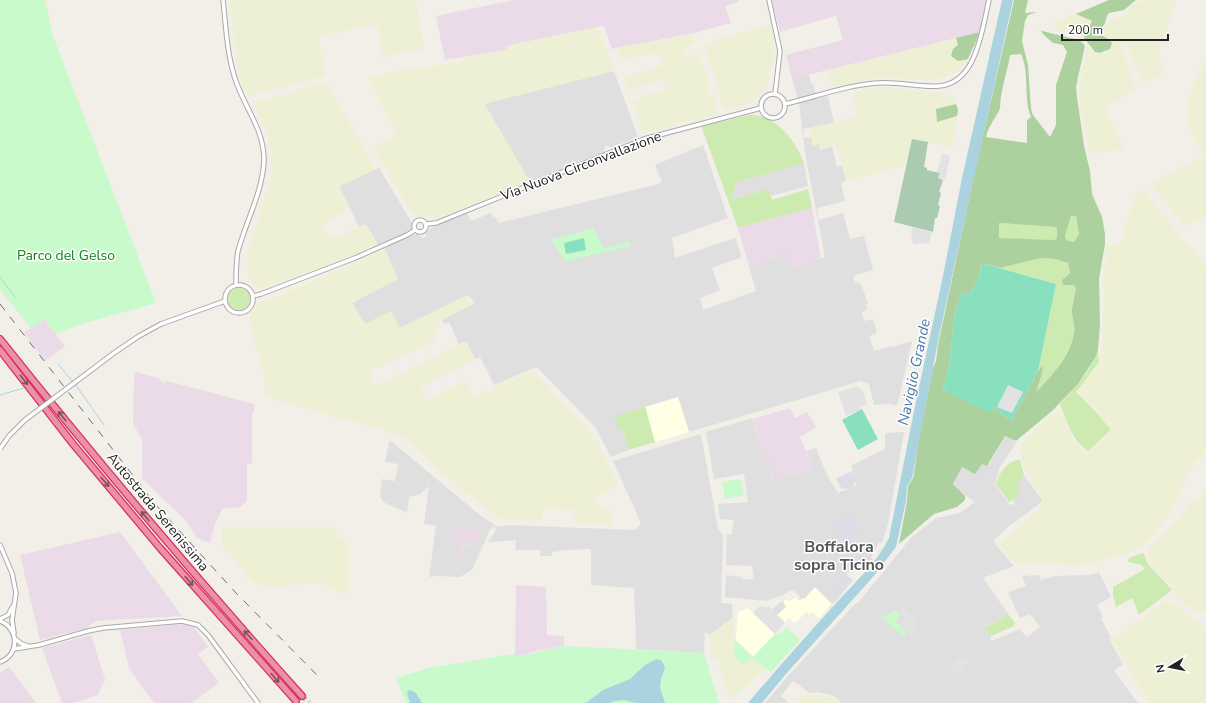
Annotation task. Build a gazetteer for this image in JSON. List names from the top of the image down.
{
  "streets": {
    "highway": ["Autostrada Serenissima"],
    "street": ["Via Nuova Circonvallazione"]
  },
  "districts": ["Boffalora sopra Ticino"],
  "water": ["Naviglio Grande"],
  "parks": ["Parco del Gelso"],
  "scale_bar": "200 m",
  "north": "left"
}
